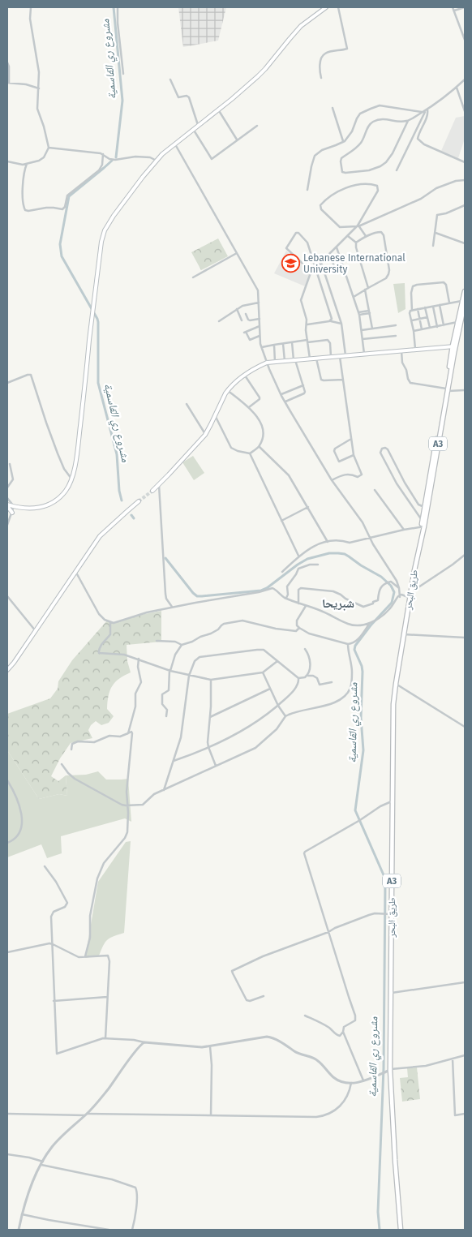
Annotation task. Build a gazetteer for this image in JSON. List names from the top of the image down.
{
  "streets": {
    "highway": ["A3", "طريق البحر"]
  },
  "districts": ["شبريحا"],
  "water": ["مشروع ري القاسمية"],
  "places": {
    "school or university": ["Lebanese International University"]
  }
}
